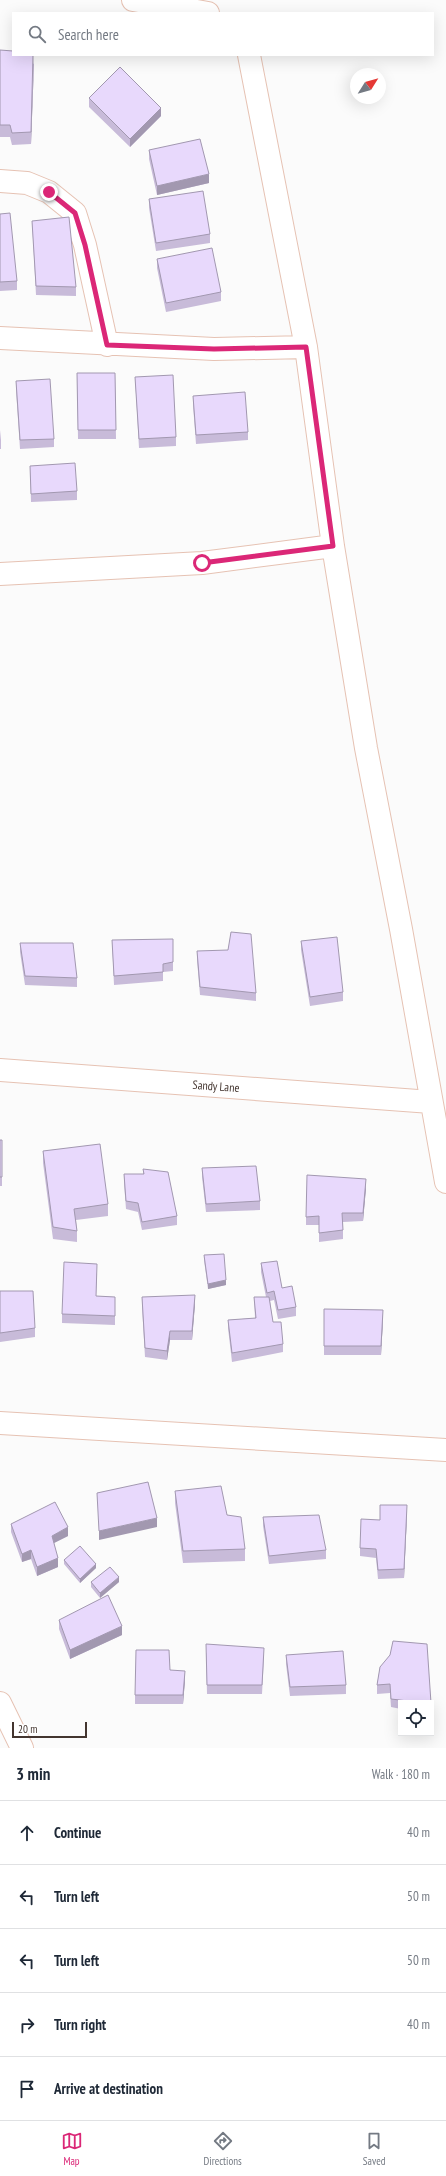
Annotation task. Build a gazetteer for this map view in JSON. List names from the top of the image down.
{
  "streets": {
    "street": ["Sandy Lane"]
  },
  "scale_bar": "20 m",
  "north": "top right",
  "page": {
    "search": "Search here",
    "scale": "20 m",
    "heading": ["3 min", "Walk · 180 m"],
    "list": [
      ["Continue", "40 m"],
      ["Turn left", "50 m"],
      ["Turn left", "50 m"],
      ["Turn right", "40 m"],
      "Arrive at destination"
    ],
    "nav": ["Map", "Directions", "Saved"]
  }
}
